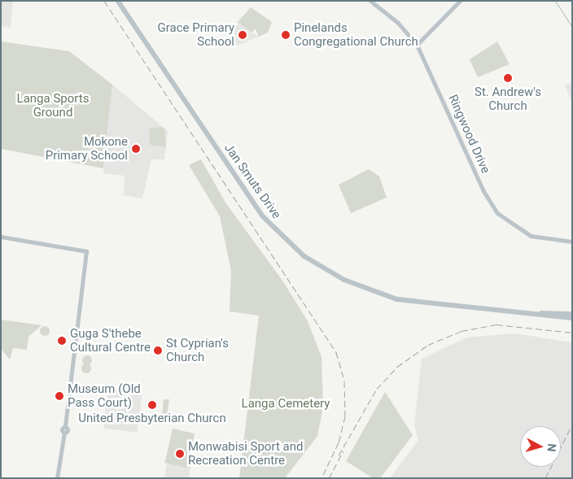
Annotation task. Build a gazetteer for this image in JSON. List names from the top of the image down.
{
  "streets": {
    "main road": ["Jan Smuts Drive"],
    "street": ["Ringwood Drive"]
  },
  "parks": ["Langa Sports Ground", "Langa Cemetery"],
  "places": [
    "Grace Primary School",
    "Pinelands Congregational Church",
    "St. Andrew's Church",
    "Mokone Primary School",
    "Guga S'thebe Cultural Centre",
    "St Cyprian's Church",
    "Museum (Old Pass Court)",
    "United Presbyterian Churcn",
    "Monwabisi Sport and Recreation Centre"
  ],
  "north": "right"
}
